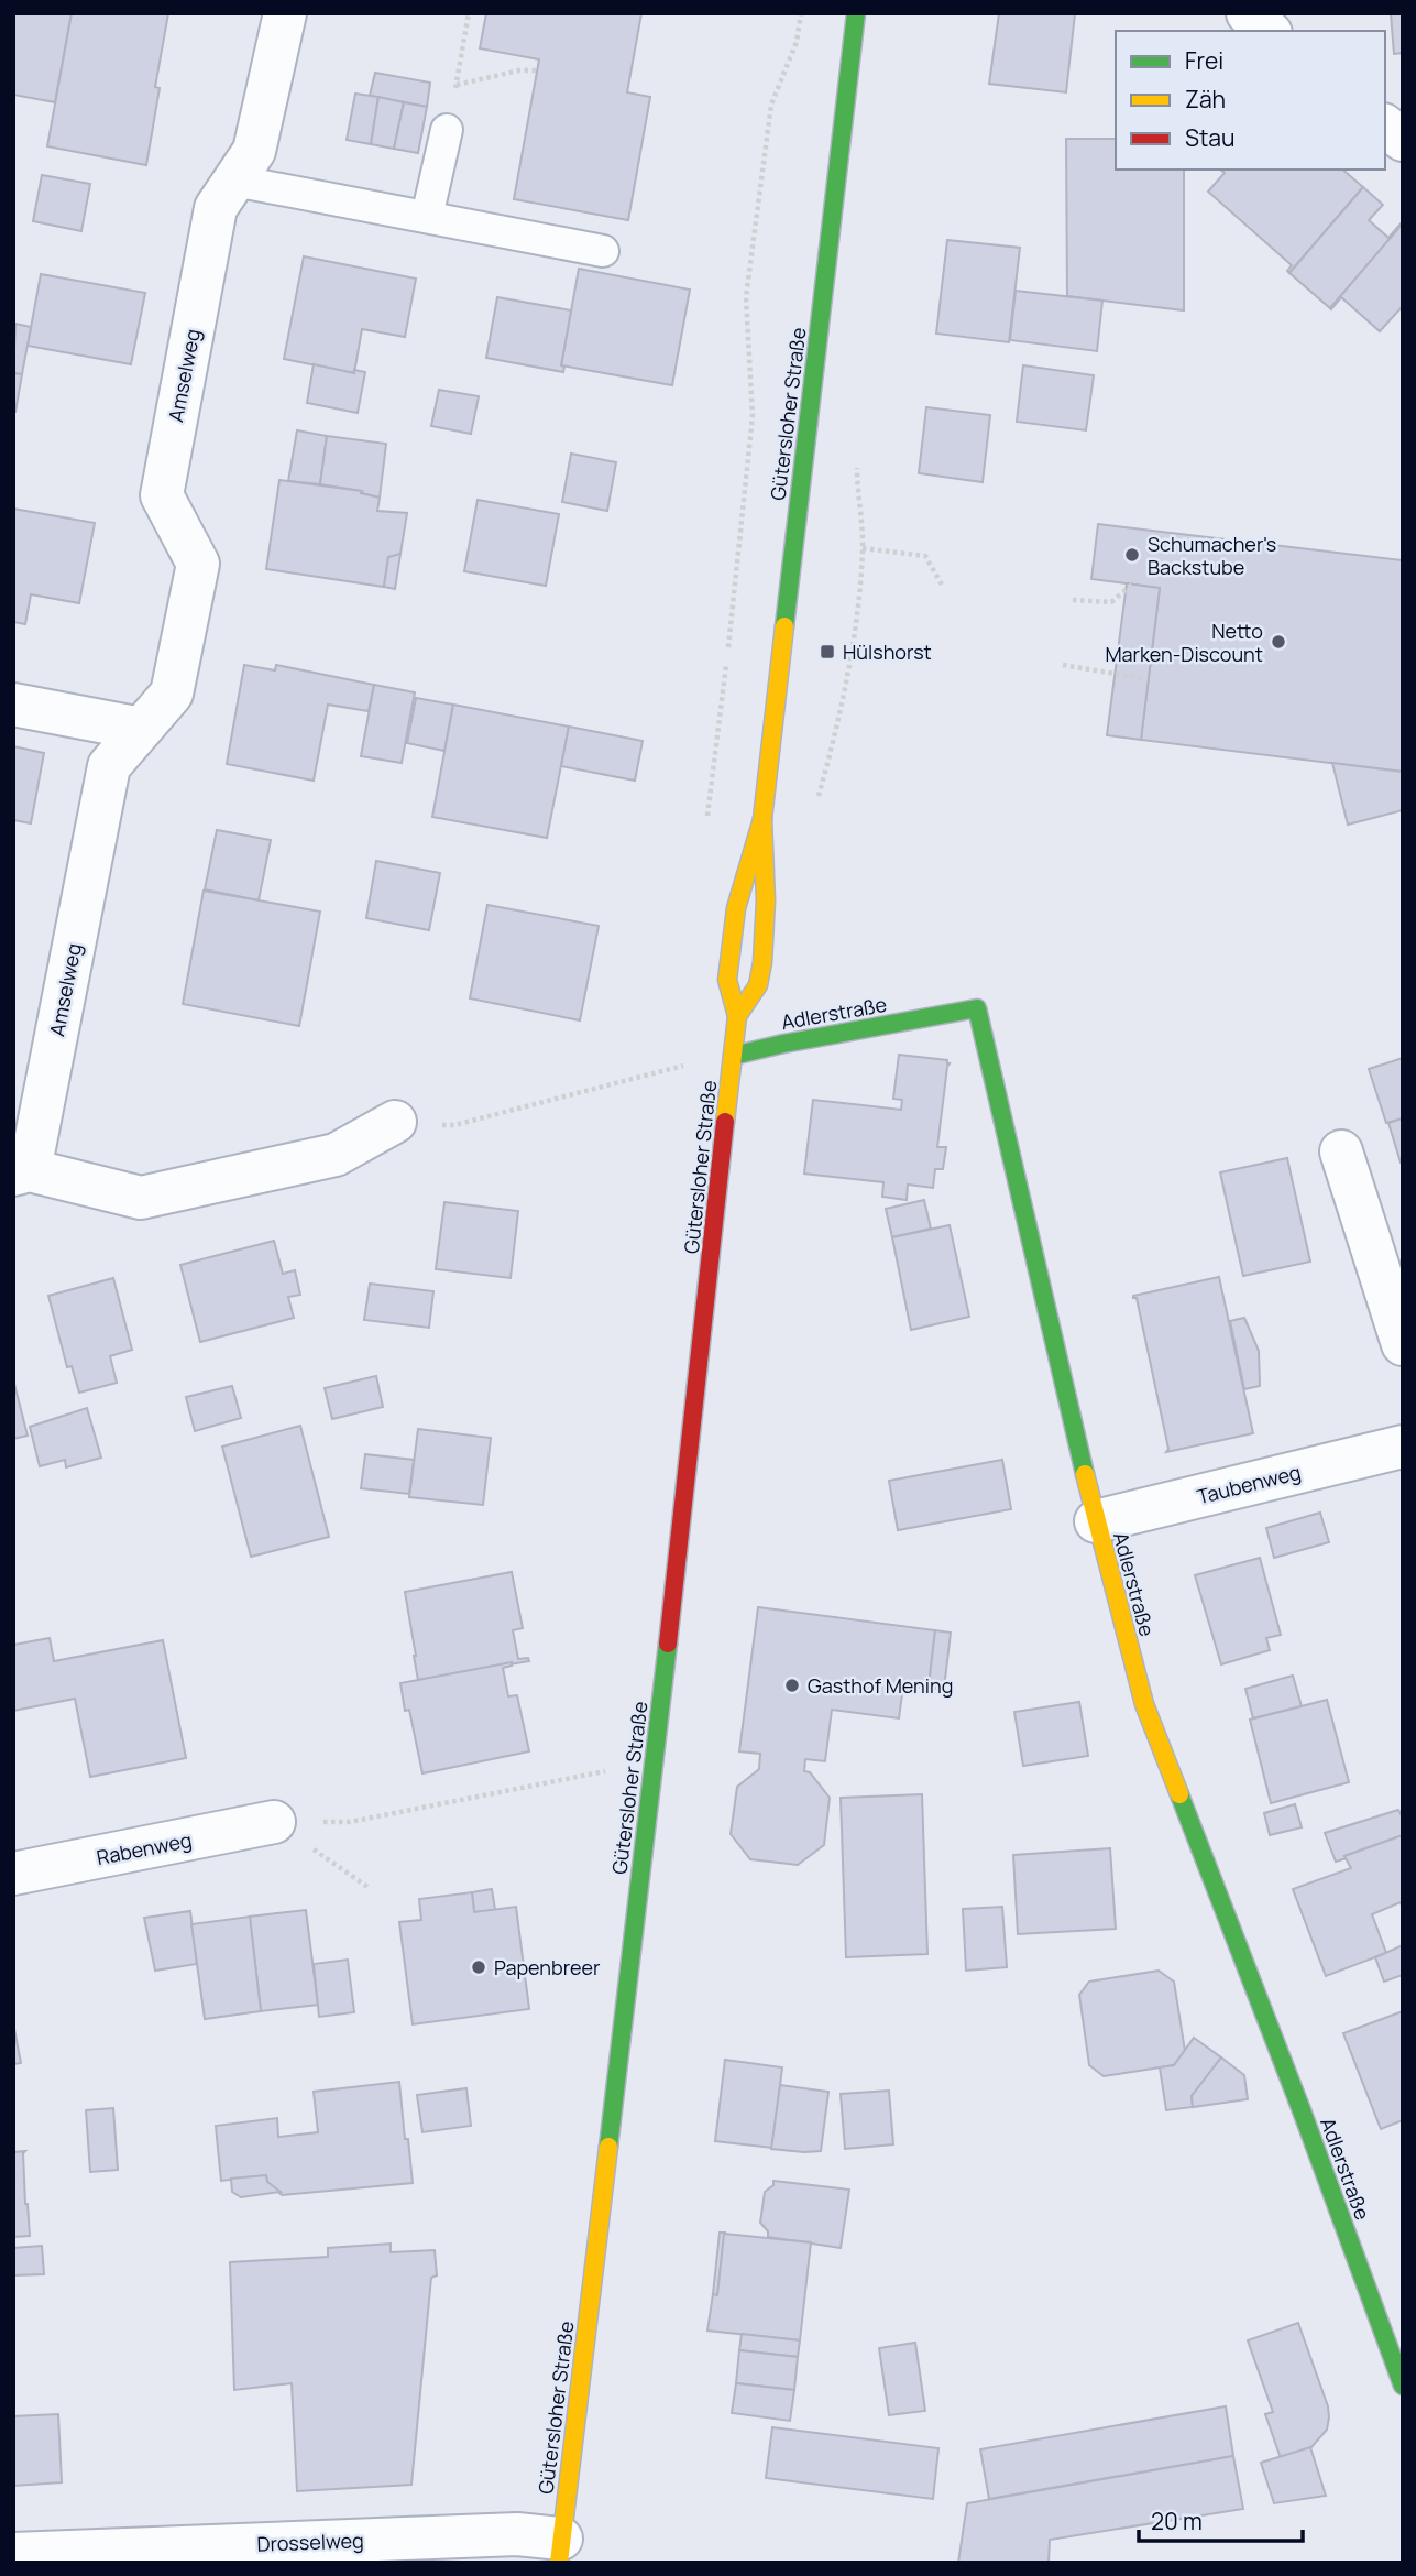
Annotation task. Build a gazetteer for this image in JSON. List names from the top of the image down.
{
  "streets": {
    "main road": ["Gütersloher Straße", "Adlerstraße"],
    "street": [
      "Amselweg",
      "Taubenweg",
      "Rabenweg",
      "Drosselweg"
    ]
  },
  "crossings": [
    ["Gütersloher Straße", "Adlerstraße"],
    ["Gütersloher Straße", "Drosselweg"],
    ["Adlerstraße", "Taubenweg"]
  ],
  "places": {
    "other": [
      "Schumacher's Backstube",
      "Netto Marken-Discount",
      "Gasthof Mening",
      "Papenbreer"
    ],
    "transit": ["Hülshorst"]
  },
  "legend": ["Frei", "Zäh", "Stau"],
  "scale_bar": "20 m"
}
